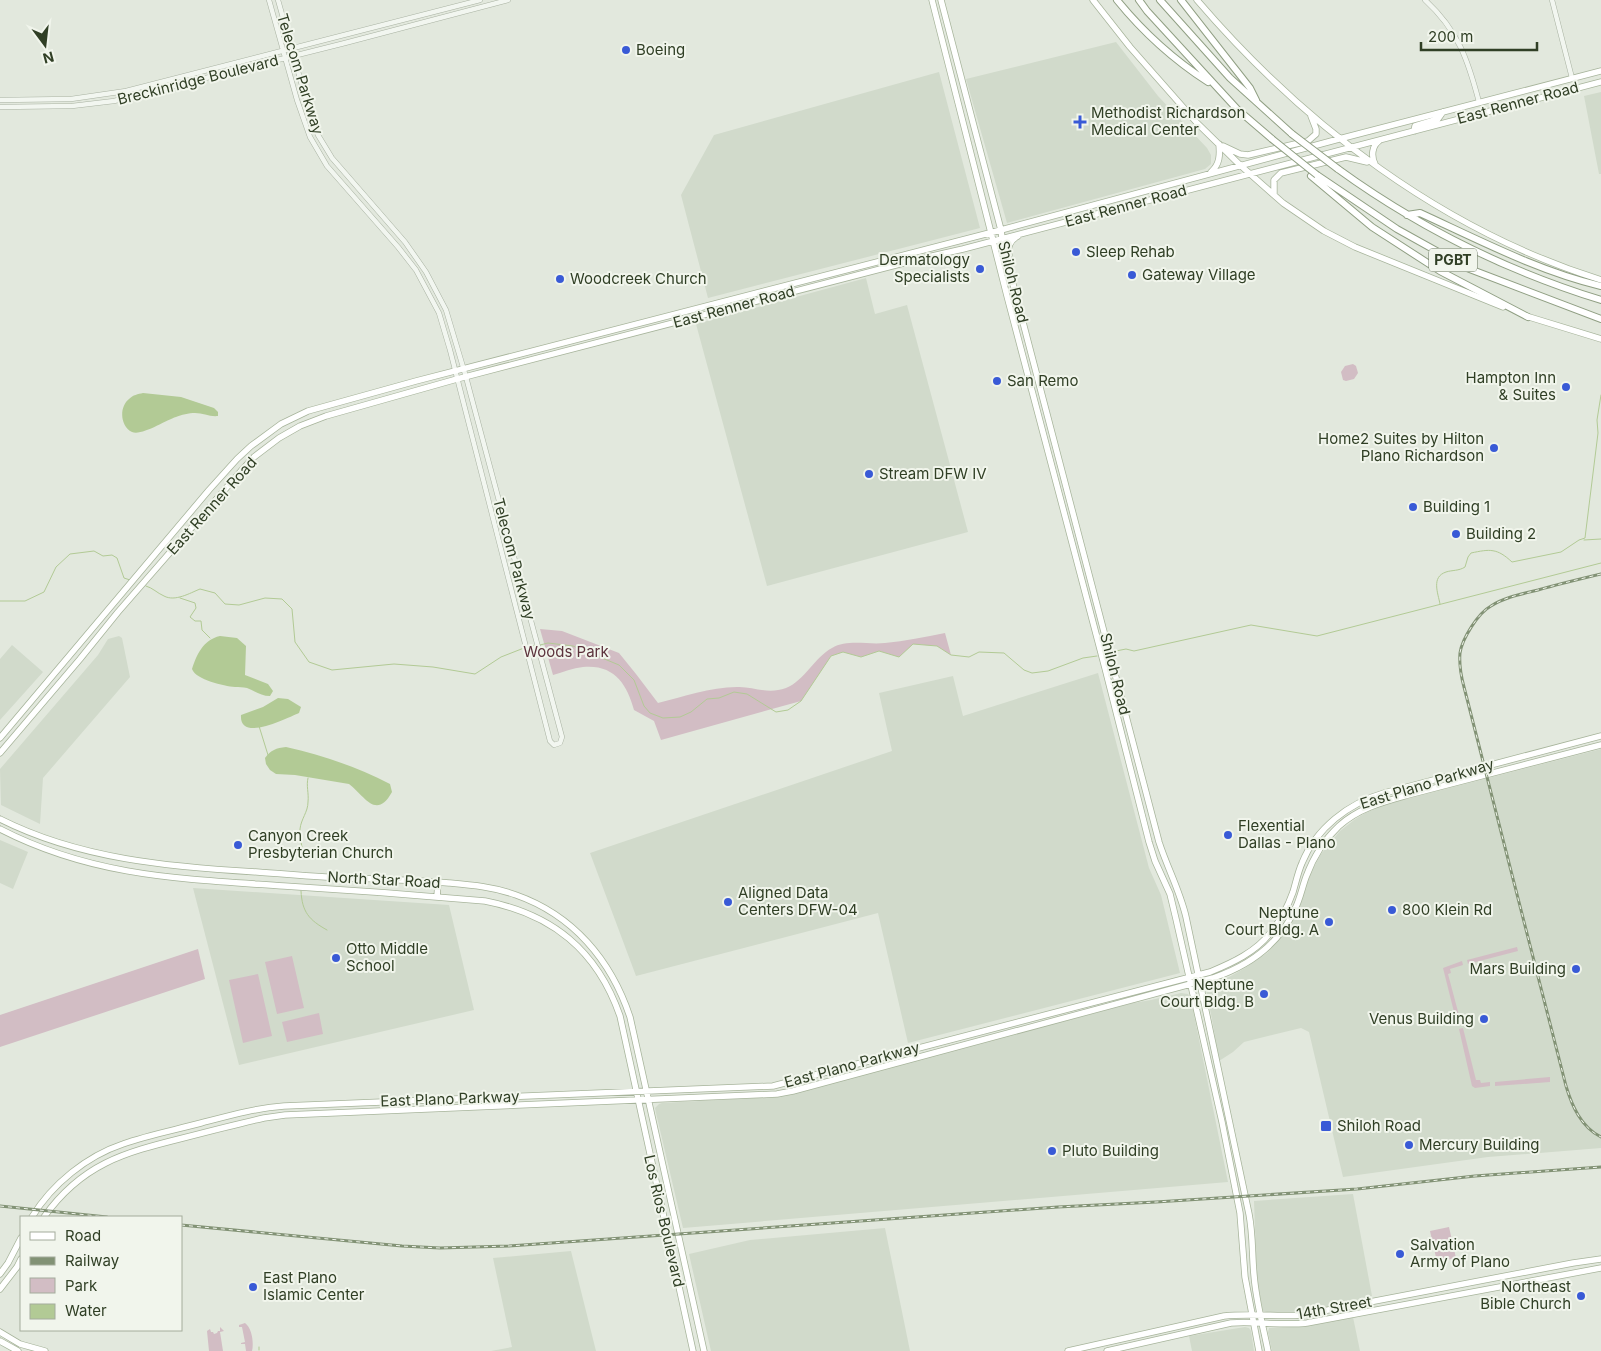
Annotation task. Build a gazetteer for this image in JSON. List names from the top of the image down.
{
  "streets": {
    "highway": ["PGBT"],
    "main road": [
      "East Renner Road",
      "Shiloh Road",
      "East Plano Parkway",
      "North Star Road",
      "Los Rios Boulevard",
      "14th Street"
    ],
    "street": ["Telecom Parkway", "Breckinridge Boulevard"]
  },
  "crossings": [
    ["Telecom Parkway", "Breckinridge Boulevard"],
    ["Telecom Parkway", "East Renner Road"],
    ["East Renner Road", "Shiloh Road"],
    ["Shiloh Road", "East Plano Parkway"],
    ["Shiloh Road", "14th Street"],
    ["East Plano Parkway", "North Star Road"],
    ["East Plano Parkway", "Los Rios Boulevard"],
    ["North Star Road", "Los Rios Boulevard"]
  ],
  "parks": ["Woods Park"],
  "places": {
    "other": [
      "Boeing",
      "Sleep Rehab",
      "Dermatology Specialists",
      "Gateway Village",
      "Woodcreek Church",
      "San Remo",
      "Hampton Inn & Suites",
      "Home2 Suites by Hilton Plano Richardson",
      "Stream DFW IV",
      "Building 1",
      "Building 2",
      "Flexential Dallas - Plano",
      "Canyon Creek Presbyterian Church",
      "Aligned Data Centers DFW-04",
      "800 Klein Rd",
      "Neptune Court Bldg. A",
      "Otto Middle School",
      "Mars Building",
      "Neptune Court Bldg. B",
      "Venus Building",
      "Mercury Building",
      "Pluto Building",
      "Salvation Army of Plano",
      "East Plano Islamic Center",
      "Northeast Bible Church"
    ],
    "health": ["Methodist Richardson Medical Center"],
    "transit": ["Shiloh Road"]
  },
  "legend": [
    "Road",
    "Railway",
    "Park",
    "Water"
  ],
  "scale_bar": "200 m",
  "north": "bottom"
}
